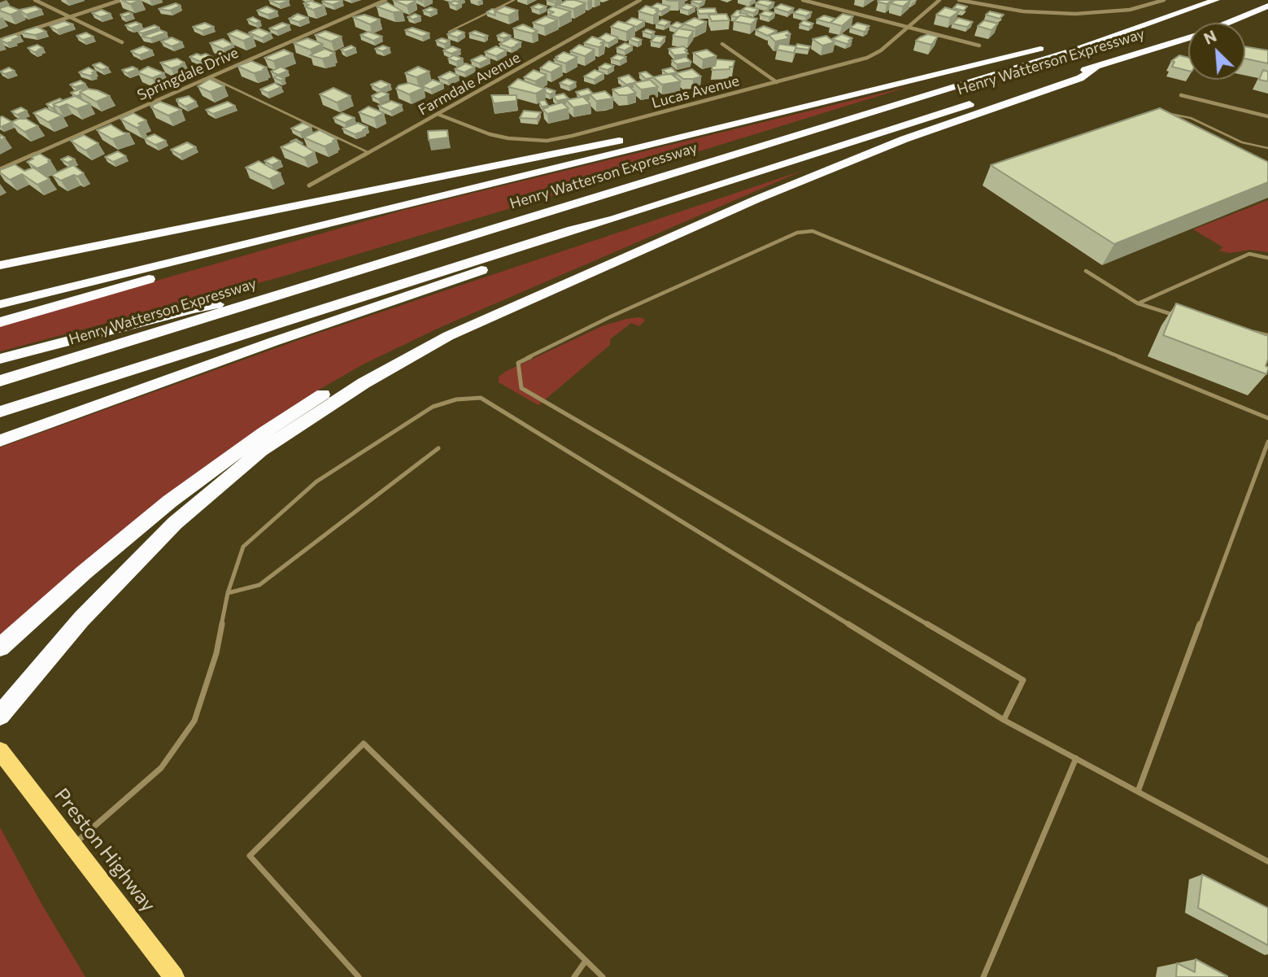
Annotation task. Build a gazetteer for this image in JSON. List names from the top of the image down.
{
  "streets": {
    "highway": ["Henry Watterson Expressway"],
    "main road": ["Preston Highway"],
    "street": ["Springdale Drive", "Farmdale Avenue", "Lucas Avenue"]
  },
  "crossings": [
    ["Farmdale Avenue", "Lucas Avenue"]
  ],
  "north": "top left"
}
